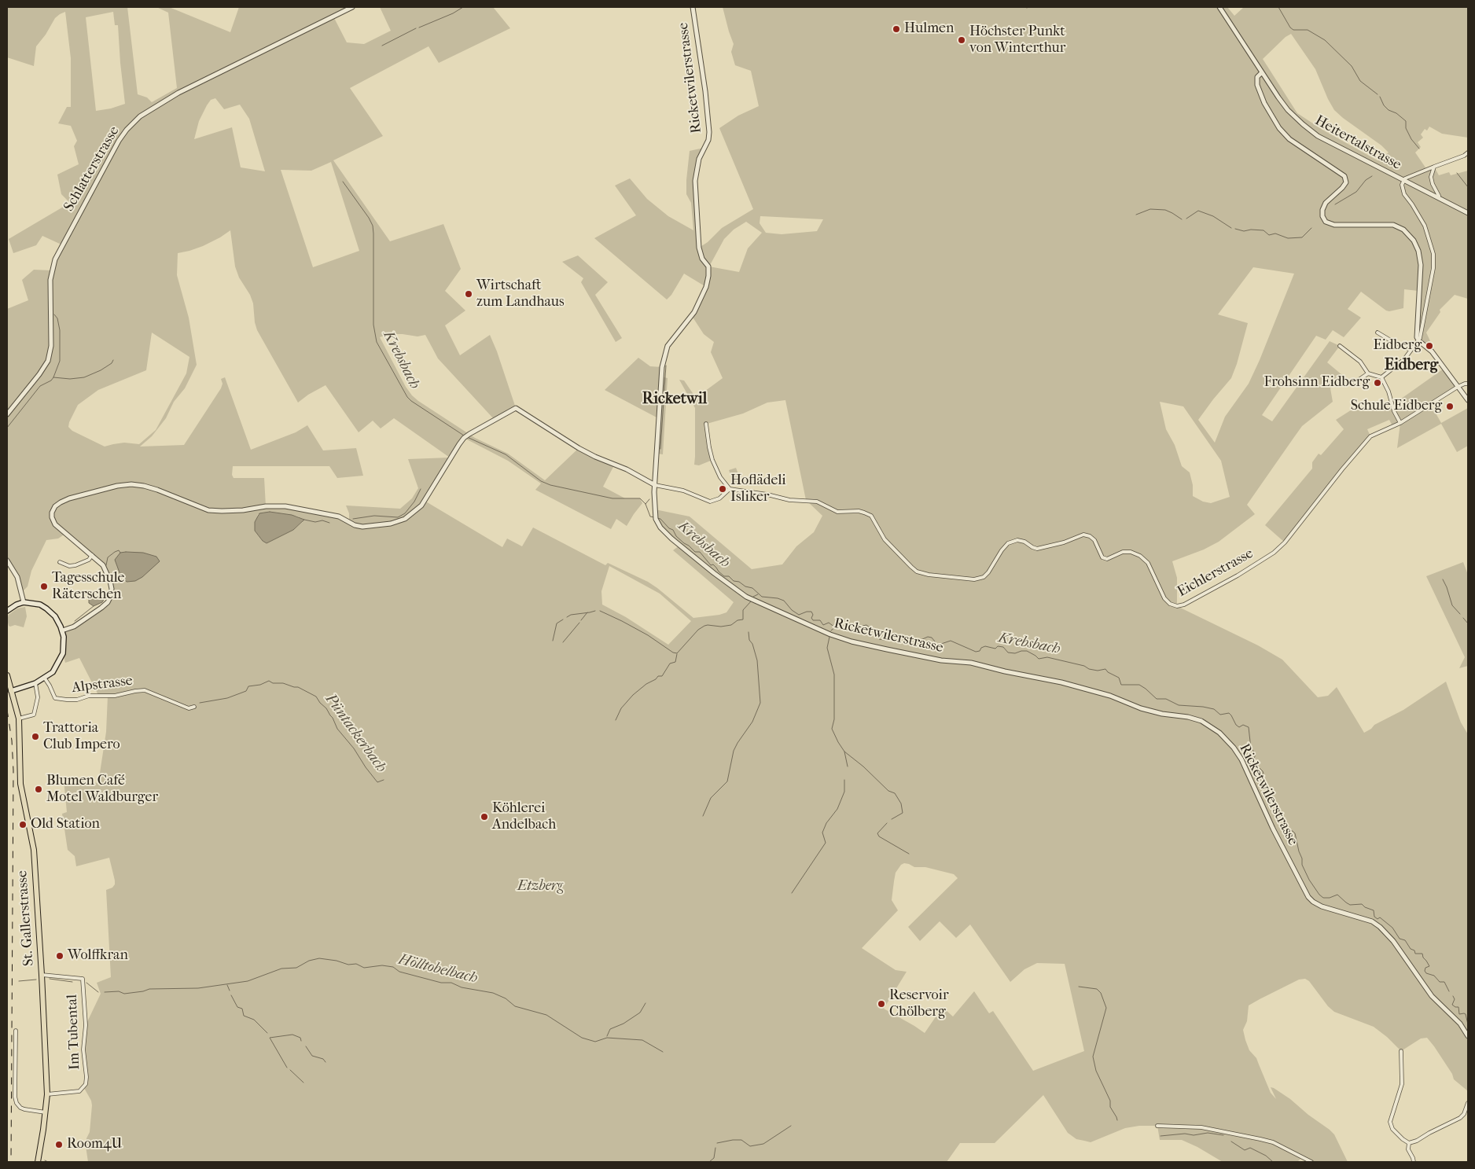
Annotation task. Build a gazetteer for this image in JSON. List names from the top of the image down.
{
  "streets": {
    "main road": ["St. Gallerstrasse"],
    "street": [
      "Ricketwilerstrasse",
      "Heitertalstrasse",
      "Schlatterstrasse",
      "Eichlerstrasse",
      "Alpstrasse",
      "Im Tubental"
    ]
  },
  "crossings": [
    ["St. Gallerstrasse", "Im Tubental"]
  ],
  "districts": ["Eidberg", "Ricketwil"],
  "water": ["Krebsbach", "Püntackerbach", "Hölltobelbach"],
  "parks": ["Etzberg"],
  "places": [
    "Hulmen",
    "Höchster Punkt von Winterthur",
    "Wirtschaft zum Landhaus",
    "Eidberg",
    "Frohsinn Eidberg",
    "Schule Eidberg",
    "Hoflädeli Isliker",
    "Tagesschule Räterschen",
    "Trattoria Club Impero",
    "Blumen Café Motel Waldburger",
    "Köhlerei Andelbach",
    "Old Station",
    "Wolffkran",
    "Reservoir Chölberg",
    "Room4U"
  ]
}
